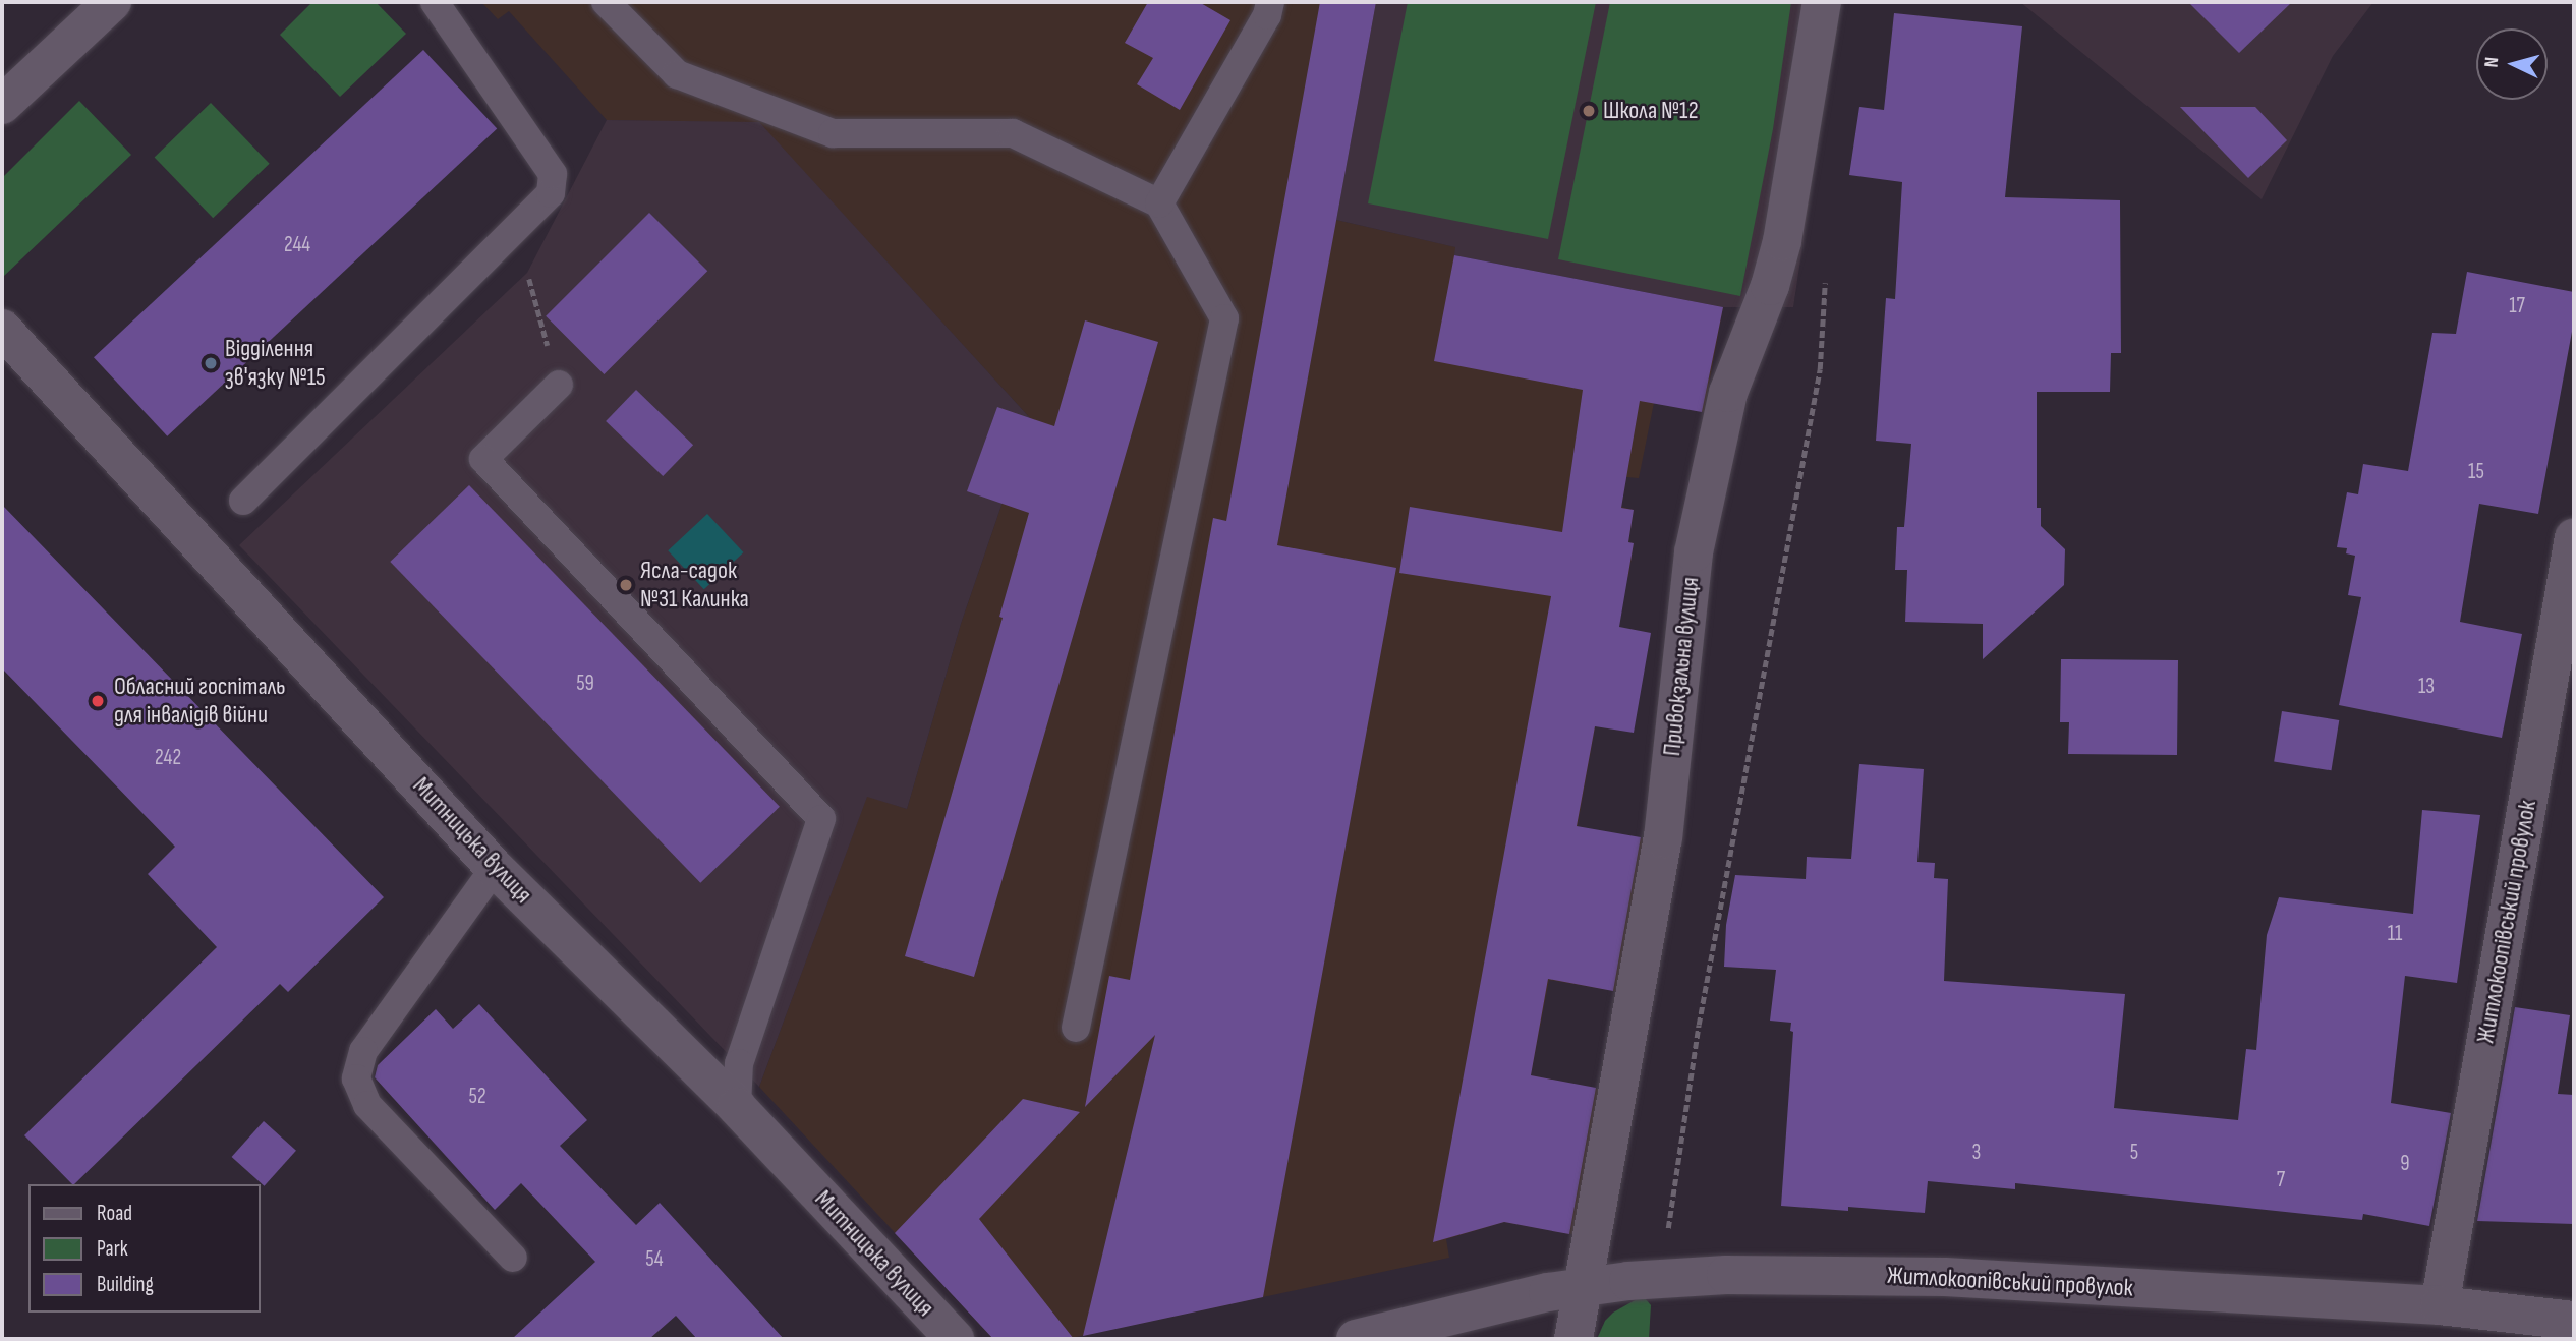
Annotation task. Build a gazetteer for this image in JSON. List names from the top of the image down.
{
  "streets": {
    "street": ["Привокзальна вулиця", "Митницька вулиця", "Житлокоопівський провулок"]
  },
  "crossings": [
    ["Привокзальна вулиця", "Житлокоопівський провулок"]
  ],
  "places": [
    "Школа №12",
    "Відділення зв'язку №15",
    "Ясла-садок №31 Калинка",
    "Обласний госпіталь для інвалідів війни"
  ],
  "house_numbers": [
    "244",
    "17",
    "15",
    "59",
    "13",
    "242",
    "11",
    "52",
    "3",
    "5",
    "9",
    "7",
    "54"
  ],
  "legend": ["Road", "Park", "Building"],
  "north": "left"
}
